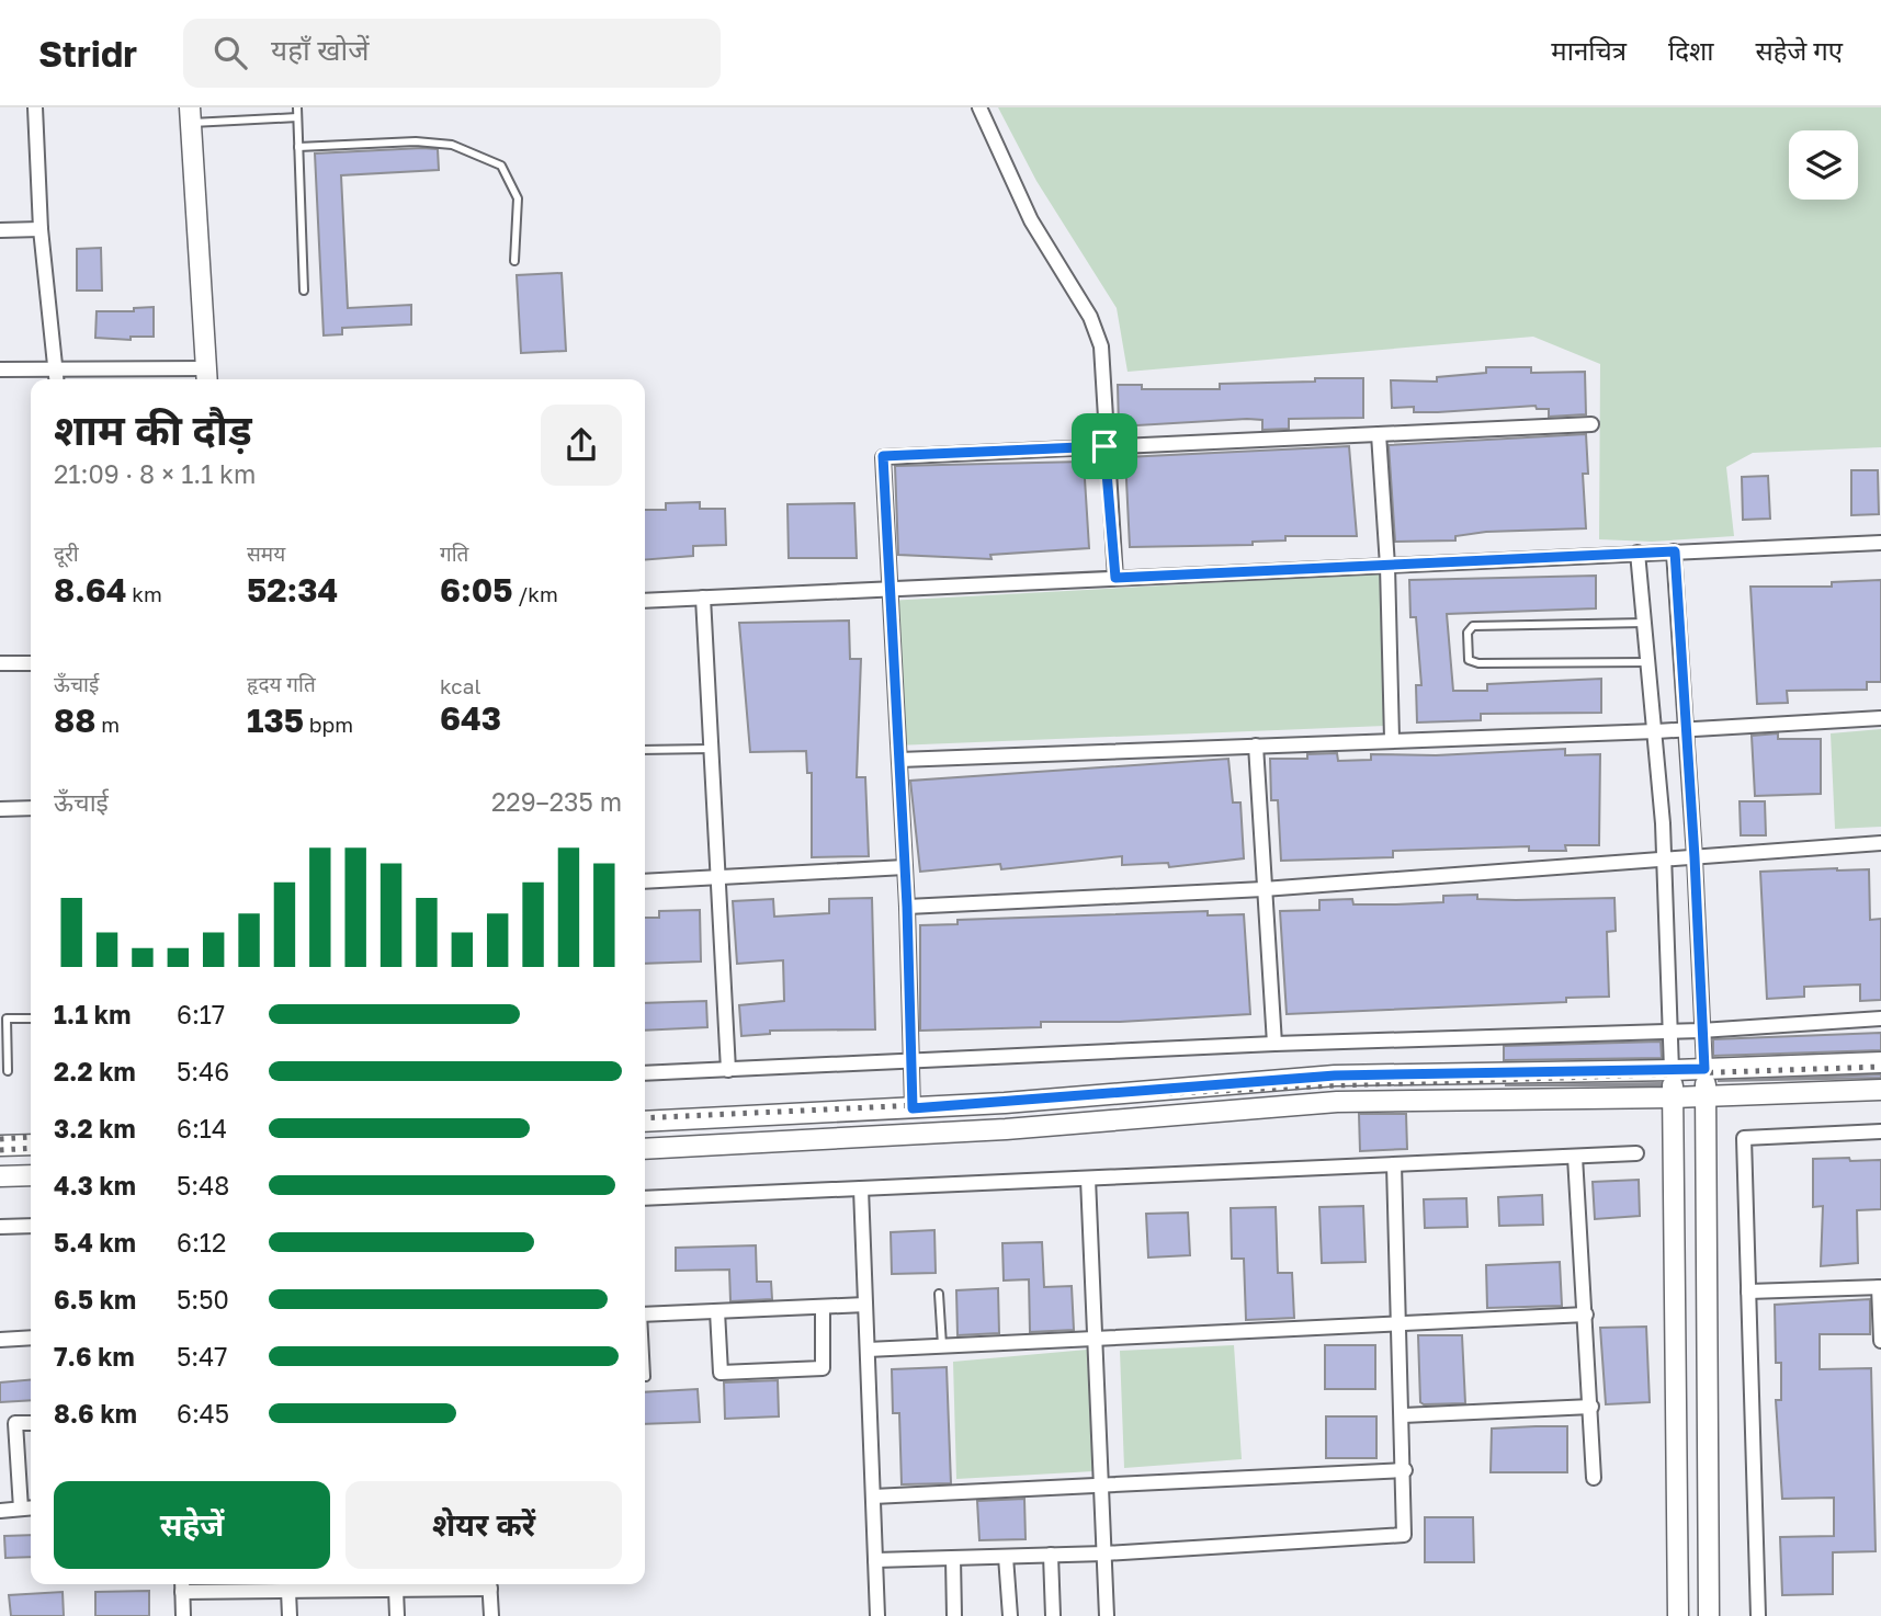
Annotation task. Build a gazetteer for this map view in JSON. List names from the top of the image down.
{
  "page": {
    "header": "Stridr",
    "search": "यहाँ खोजें",
    "nav": ["मानचित्र", "दिशा", "सहेजे गए"],
    "heading": ["शाम की दौड़", "21:09 · 8 × 1.1 km"],
    "stats": [
      ["दूरी", "8.64 km"],
      ["समय", "52:34"],
      ["गति", "6:05 /km"],
      ["ऊँचाई", "88 m"],
      ["हृदय गति", "135 bpm"],
      ["kcal", "643"]
    ],
    "chart": ["ऊँचाई", "229–235 m"],
    "list": [
      {
        "name": "1.1 km",
        "note": "6:17"
      },
      {
        "name": "2.2 km",
        "note": "5:46"
      },
      {
        "name": "3.2 km",
        "note": "6:14"
      },
      {
        "name": "4.3 km",
        "note": "5:48"
      },
      {
        "name": "5.4 km",
        "note": "6:12"
      },
      {
        "name": "6.5 km",
        "note": "5:50"
      },
      {
        "name": "7.6 km",
        "note": "5:47"
      },
      {
        "name": "8.6 km",
        "note": "6:45"
      }
    ],
    "buttons": ["सहेजें", "शेयर करें"]
  }
}
